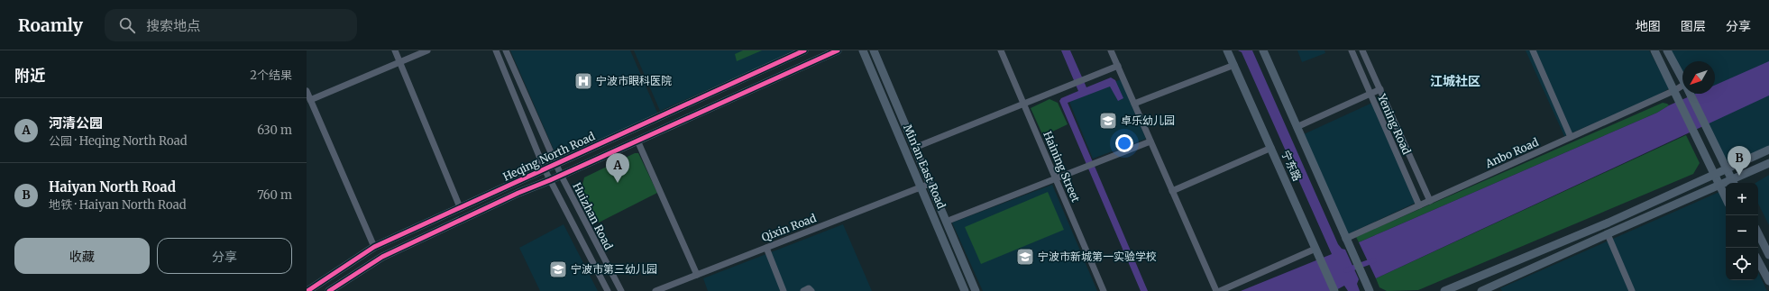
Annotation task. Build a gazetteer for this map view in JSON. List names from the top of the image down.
{
  "streets": {
    "main road": ["Heqing North Road", "宁东路", "Min'an East Road"],
    "street": [
      "Yening Road",
      "Anbo Road",
      "Haining Street",
      "Huizhan Road",
      "Qixin Road"
    ]
  },
  "crossings": [
    ["Yening Road", "Anbo Road"],
    ["Anbo Road", "宁东路"],
    ["Heqing North Road", "Huizhan Road"],
    ["Min'an East Road", "Qixin Road"]
  ],
  "districts": ["江城社区"],
  "places": {
    "hospital": ["宁波市眼科医院"],
    "school or university": ["卓乐幼儿园", "宁波市新城第一实验学校", "宁波市第三幼儿园"]
  },
  "north": "bottom left",
  "page": {
    "header": "Roamly",
    "search": "搜索地点",
    "nav": ["地图", "图层", "分享"],
    "heading": ["附近", "2个结果"],
    "list": [
      {
        "mark": "A",
        "name": "河清公园",
        "note": "公园 · Heqing North Road",
        "value": "630 m"
      },
      {
        "mark": "B",
        "name": "Haiyan North Road",
        "note": "地铁 · Haiyan North Road",
        "value": "760 m"
      }
    ],
    "pins": ["B", "A"],
    "map_buttons": ["+", "−"],
    "buttons": ["收藏", "分享"]
  }
}
